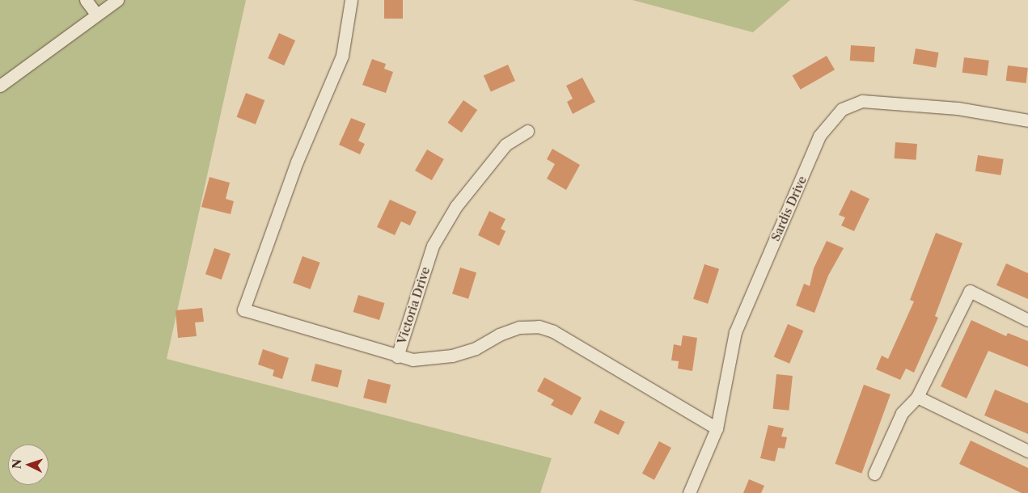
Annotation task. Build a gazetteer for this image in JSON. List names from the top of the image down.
{
  "streets": {
    "street": ["Sardis Drive", "Victoria Drive"]
  },
  "crossings": [
    ["Sardis Drive", "Victoria Drive"]
  ],
  "north": "left"
}
